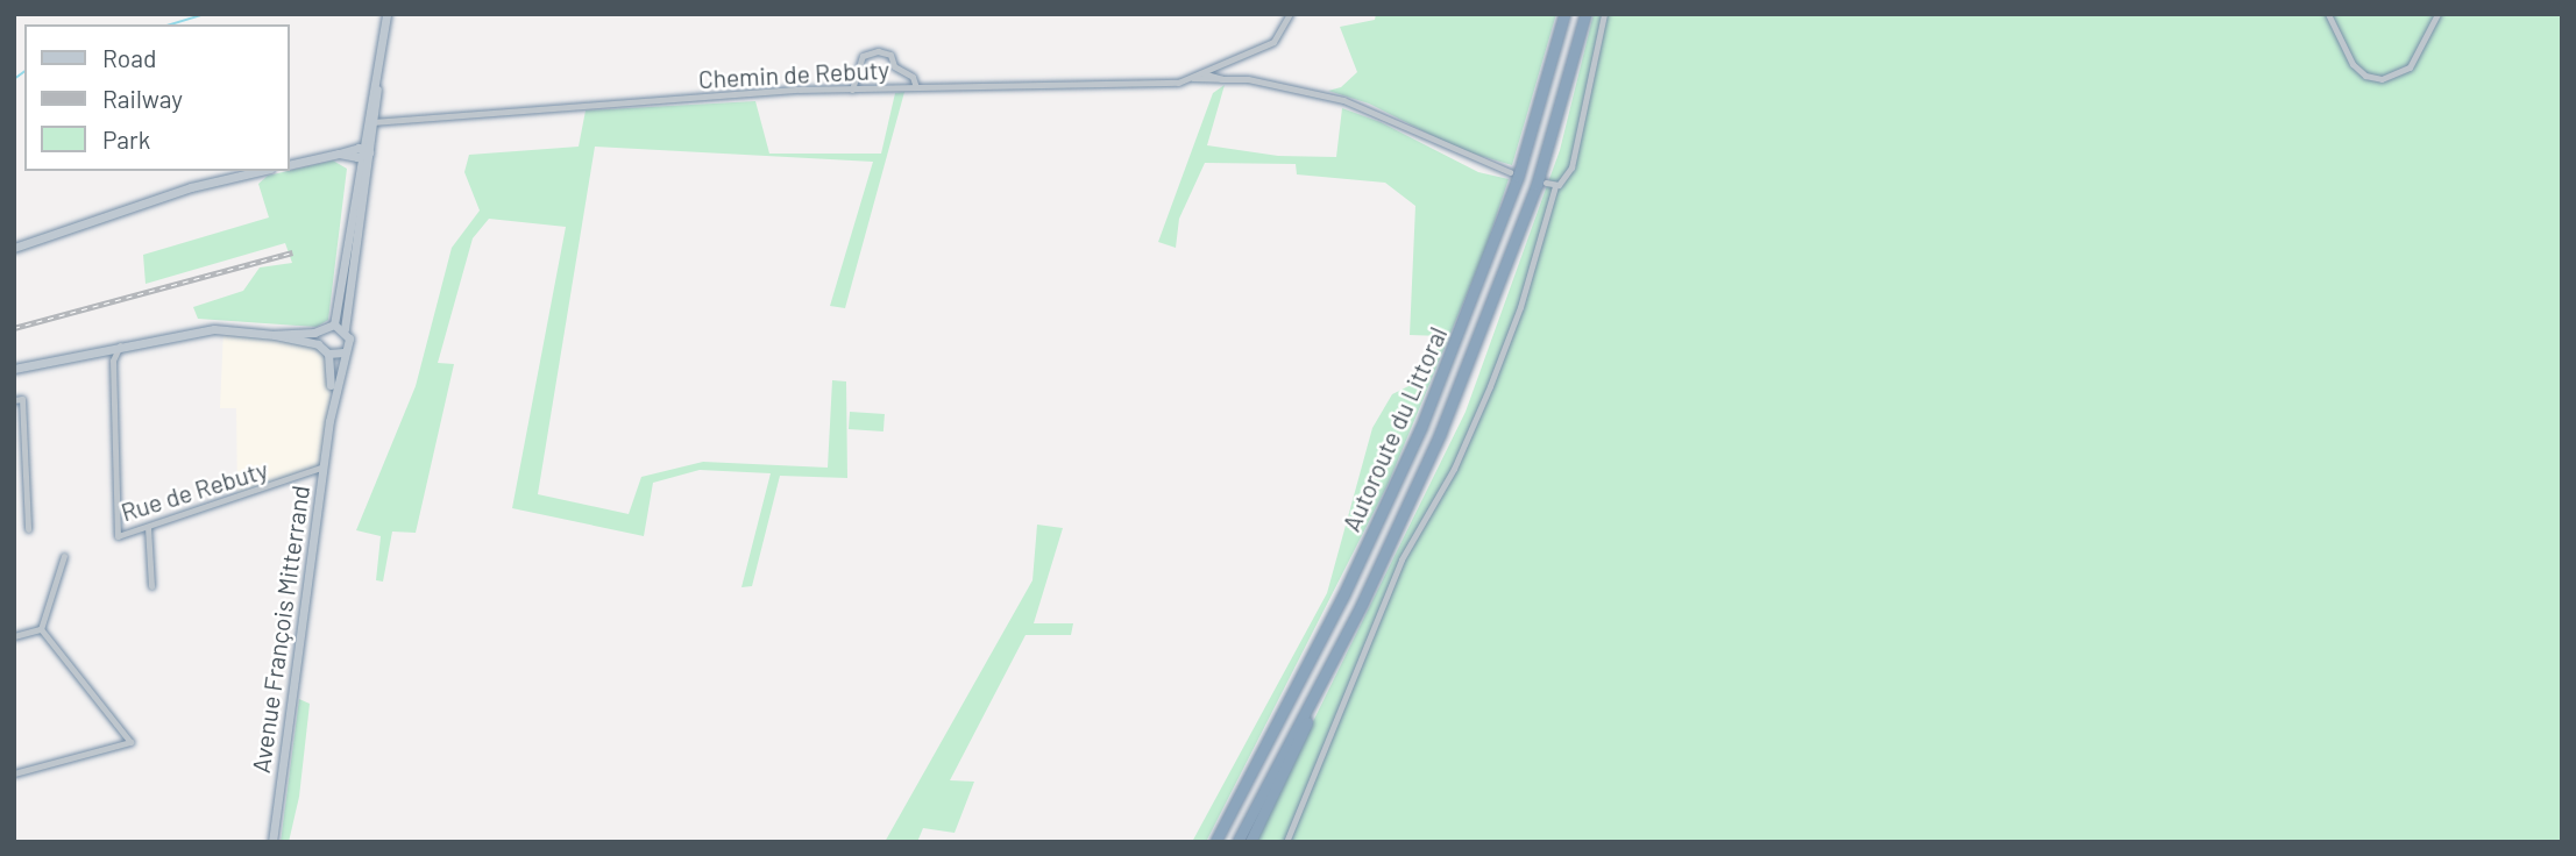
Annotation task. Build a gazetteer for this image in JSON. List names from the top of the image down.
{
  "streets": {
    "highway": ["Autoroute du Littoral"],
    "main road": ["Avenue François Mitterrand"],
    "street": ["Chemin de Rebuty", "Rue de Rebuty"]
  },
  "crossings": [
    ["Rue de Rebuty", "Avenue François Mitterrand"]
  ],
  "legend": ["Road", "Railway", "Park"]
}
